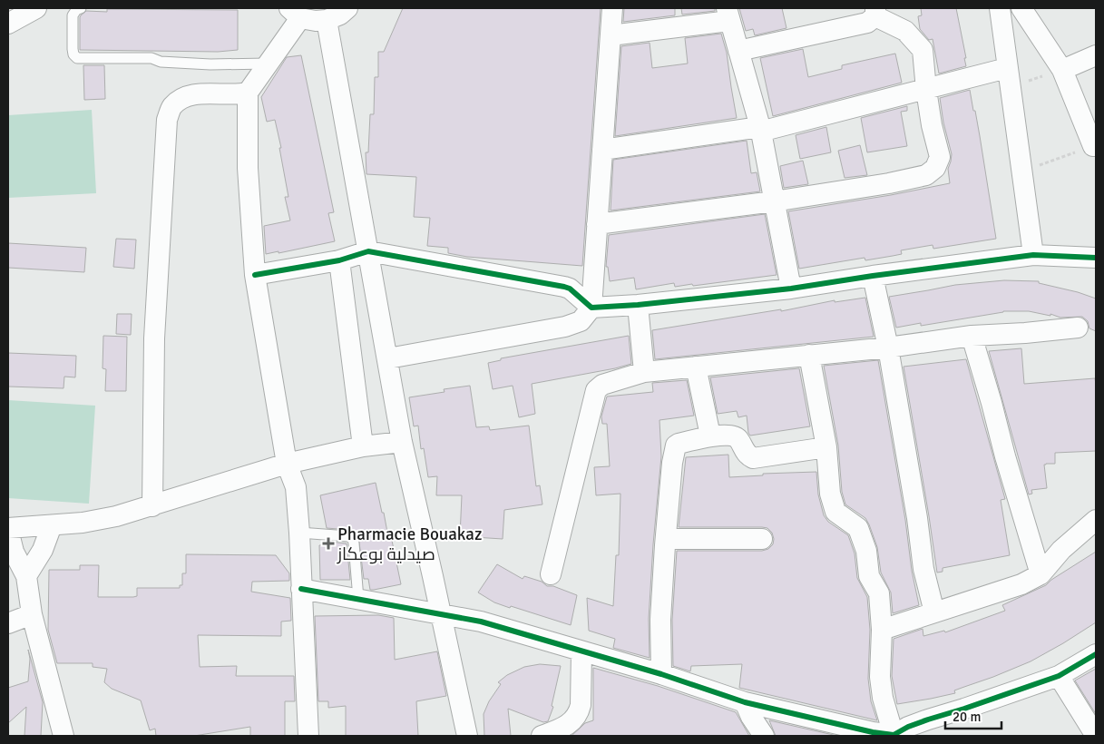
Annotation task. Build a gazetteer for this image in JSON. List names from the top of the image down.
{
  "places": {
    "health": ["Pharmacie Bouakaz صيدلية بوعكاز"]
  },
  "scale_bar": "20 m"
}
